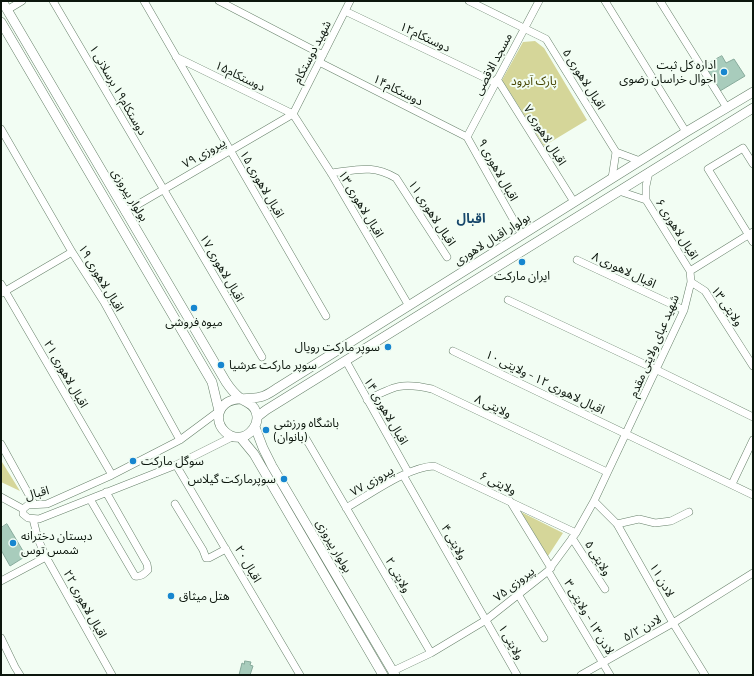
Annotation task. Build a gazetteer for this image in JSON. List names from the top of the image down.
{
  "streets": {
    "main road": ["بولوار پیروزی", "بولوار اقبال لاهوری"],
    "street": [
      "دوستکام۱۲",
      "شهید دوستکام",
      "مسجد الاقصی",
      "دوستکام۱۵",
      "اقبال لاهوری ۵",
      "دوستکام۱۹ برسلانی ۱",
      "دوستکام۱۴",
      "اقبال لاهوری ۷",
      "پیروزی ۷۹",
      "اقبال لاهوری ۹",
      "اقبال لاهوری ۱۵",
      "اقبال لاهوری ۱۳",
      "اقبال لاهوری ۱۱",
      "اقبال لاهوری ۶",
      "اقبال لاهوری ۱۷",
      "اقبال لاهوری ۸",
      "اقبال لاهوری ۱۹",
      "ولایتی ۱۳",
      "شهید عبای ولایتی مقدم",
      "اقبال لاهوری ۲۱",
      "اقبال لاهوری ۱۲ - ولایتی ۱۰",
      "ولایتی ۸",
      "اقبال لاهوری ۱۴",
      "پیروزی ۷۷",
      "ولایتی ۶",
      "اقبال",
      "ولایتی ۴",
      "ولایتی ۵",
      "اقبال ۲۰",
      "ولایتی ۲",
      "لادن ۱۱",
      "پیروزی ۷۵",
      "اقبال لاهوری ۲۲",
      "لادن ۱۳ - ولایتی ۳",
      "لادن ۵/۲",
      "ولایتی ۱"
    ]
  },
  "crossings": [
    ["دوستکام۱۲", "شهید دوستکام"],
    ["دوستکام۱۲", "مسجد الاقصی"],
    ["دوستکام۱۲", "اقبال لاهوری ۷"],
    ["شهید دوستکام", "دوستکام۱۵"],
    ["شهید دوستکام", "دوستکام۱۴"],
    ["شهید دوستکام", "پیروزی ۷۹"],
    ["شهید دوستکام", "اقبال لاهوری ۱۳"],
    ["مسجد الاقصی", "اقبال لاهوری ۵"],
    ["مسجد الاقصی", "دوستکام۱۴"],
    ["مسجد الاقصی", "اقبال لاهوری ۷"],
    ["مسجد الاقصی", "اقبال لاهوری ۹"],
    ["دوستکام۱۵", "پیروزی ۷۹"],
    ["دوستکام۱۵", "اقبال لاهوری ۱۵"],
    ["دوستکام۱۵", "اقبال لاهوری ۱۳"],
    ["دوستکام۱۹ برسلانی ۱", "پیروزی ۷۹"],
    ["دوستکام۱۹ برسلانی ۱", "اقبال لاهوری ۱۷"],
    ["دوستکام۱۴", "اقبال لاهوری ۹"],
    ["اقبال لاهوری ۷", "بولوار اقبال لاهوری"],
    ["پیروزی ۷۹", "اقبال لاهوری ۱۵"],
    ["پیروزی ۷۹", "بولوار پیروزی"],
    ["پیروزی ۷۹", "اقبال لاهوری ۱۳"],
    ["پیروزی ۷۹", "اقبال لاهوری ۱۷"],
    ["اقبال لاهوری ۹", "بولوار اقبال لاهوری"],
    ["بولوار پیروزی", "بولوار اقبال لاهوری"],
    ["بولوار پیروزی", "اقبال"],
    ["بولوار پیروزی", "پیروزی ۷۵"],
    ["اقبال لاهوری ۱۳", "اقبال لاهوری ۱۱"],
    ["اقبال لاهوری ۱۳", "بولوار اقبال لاهوری"],
    ["اقبال لاهوری ۶", "شهید عبای ولایتی مقدم"],
    ["بولوار اقبال لاهوری", "اقبال"],
    ["اقبال لاهوری ۸", "شهید عبای ولایتی مقدم"],
    ["اقبال لاهوری ۱۹", "اقبال"],
    ["ولایتی ۱۳", "شهید عبای ولایتی مقدم"],
    ["شهید عبای ولایتی مقدم", "اقبال لاهوری ۱۲ - ولایتی ۱۰"],
    ["شهید عبای ولایتی مقدم", "ولایتی ۸"],
    ["شهید عبای ولایتی مقدم", "پیروزی ۷۵"],
    ["اقبال لاهوری ۲۱", "اقبال"],
    ["ولایتی ۸", "اقبال لاهوری ۱۴"],
    ["ولایتی ۸", "پیروزی ۷۵"],
    ["اقبال لاهوری ۱۴", "پیروزی ۷۷"],
    ["اقبال لاهوری ۱۴", "ولایتی ۶"],
    ["اقبال لاهوری ۱۴", "ولایتی ۴"],
    ["پیروزی ۷۷", "ولایتی ۶"],
    ["پیروزی ۷۷", "ولایتی ۴"],
    ["پیروزی ۷۷", "ولایتی ۲"],
    ["ولایتی ۶", "ولایتی ۴"],
    ["ولایتی ۶", "ولایتی ۵"],
    ["ولایتی ۶", "پیروزی ۷۵"],
    ["ولایتی ۶", "لادن ۱۳ - ولایتی ۳"],
    ["اقبال", "اقبال ۲۰"],
    ["اقبال", "اقبال لاهوری ۲۲"],
    ["ولایتی ۴", "پیروزی ۷۵"],
    ["ولایتی ۴", "ولایتی ۱"],
    ["ولایتی ۵", "پیروزی ۷۵"],
    ["ولایتی ۲", "پیروزی ۷۵"],
    ["لادن ۱۱", "پیروزی ۷۵"],
    ["لادن ۱۱", "لادن ۵/۲"],
    ["پیروزی ۷۵", "لادن ۱۳ - ولایتی ۳"],
    ["پیروزی ۷۵", "ولایتی ۱"],
    ["لادن ۱۳ - ولایتی ۳", "لادن ۵/۲"]
  ],
  "districts": ["اقبال"],
  "parks": ["پارک آبرود"],
  "places": [
    "اداره کل ثبت احوال خراسان رضوی",
    "ایران مارکت",
    "میوه فروشی",
    "سوپر مارکت رویال",
    "سوپر مارکت عرشیا",
    "باشگاه ورزشی (بانوان)",
    "سوگل مارکت",
    "سوپرمارکت گیلاس",
    "دبستان دخترانه شمس توس",
    "هتل میثاق"
  ]
}
